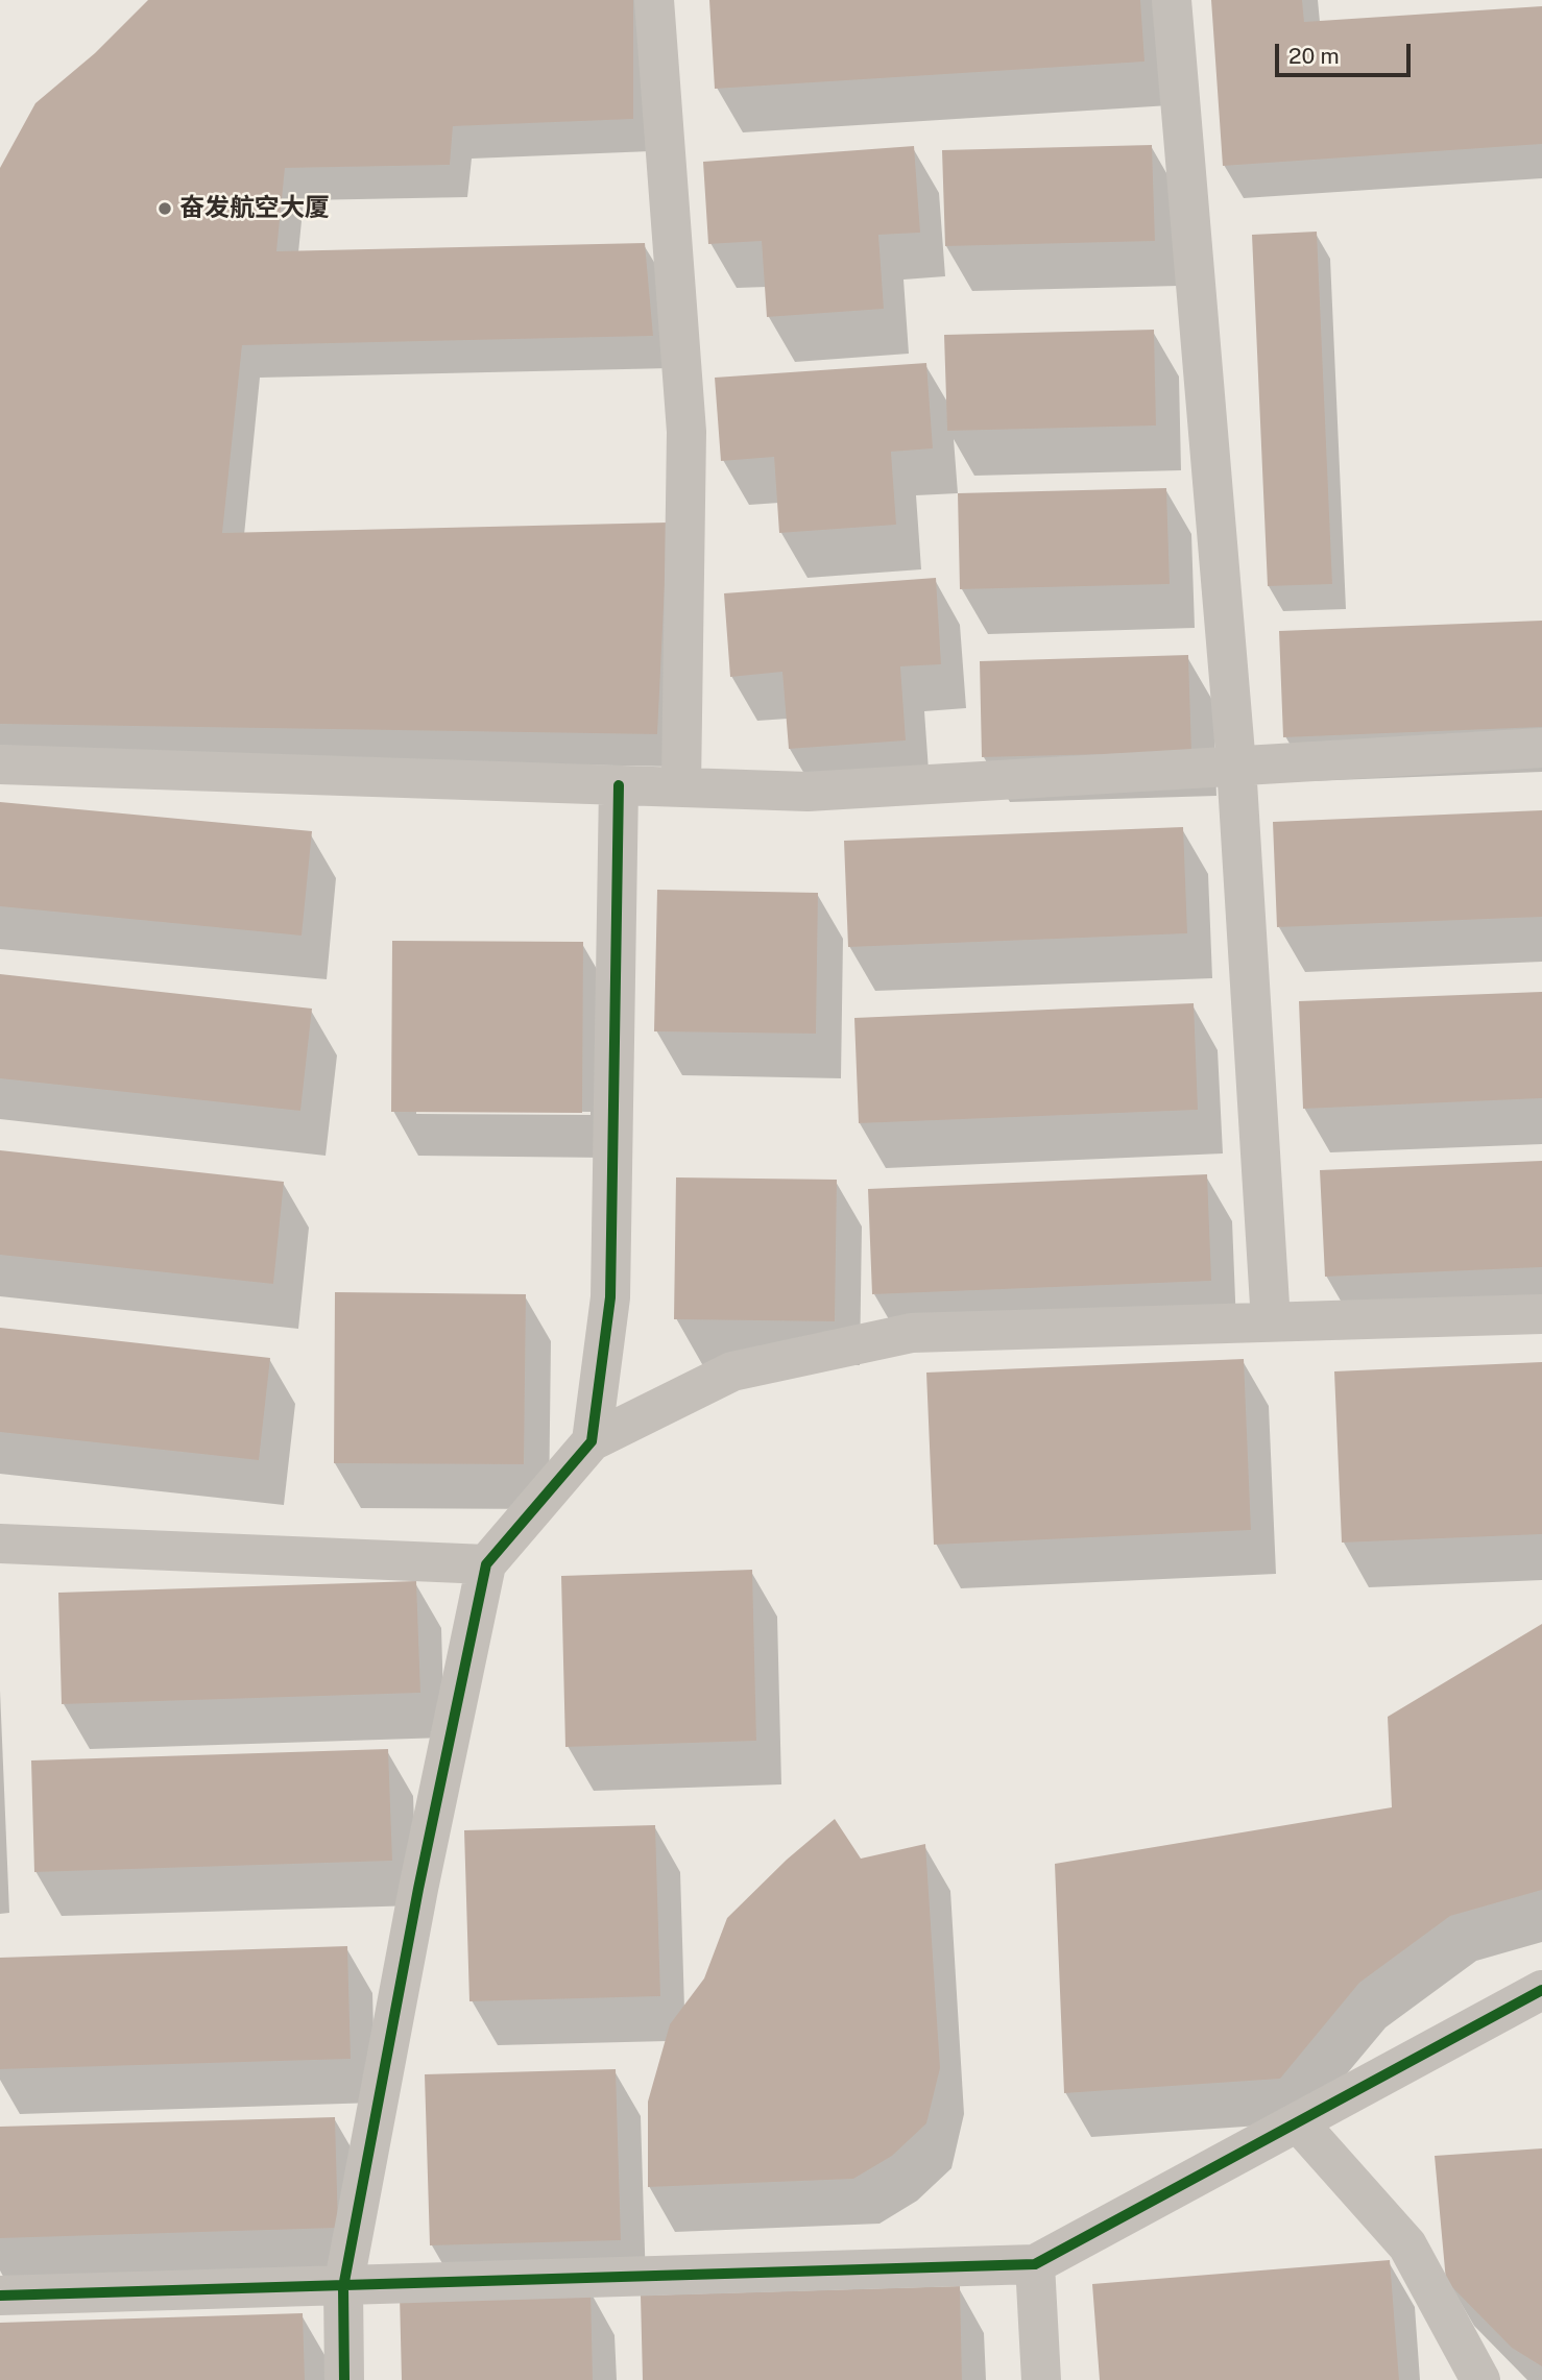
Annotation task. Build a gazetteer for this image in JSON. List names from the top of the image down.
{
  "places": ["奋发航空大厦"],
  "scale_bar": "20 m"
}
